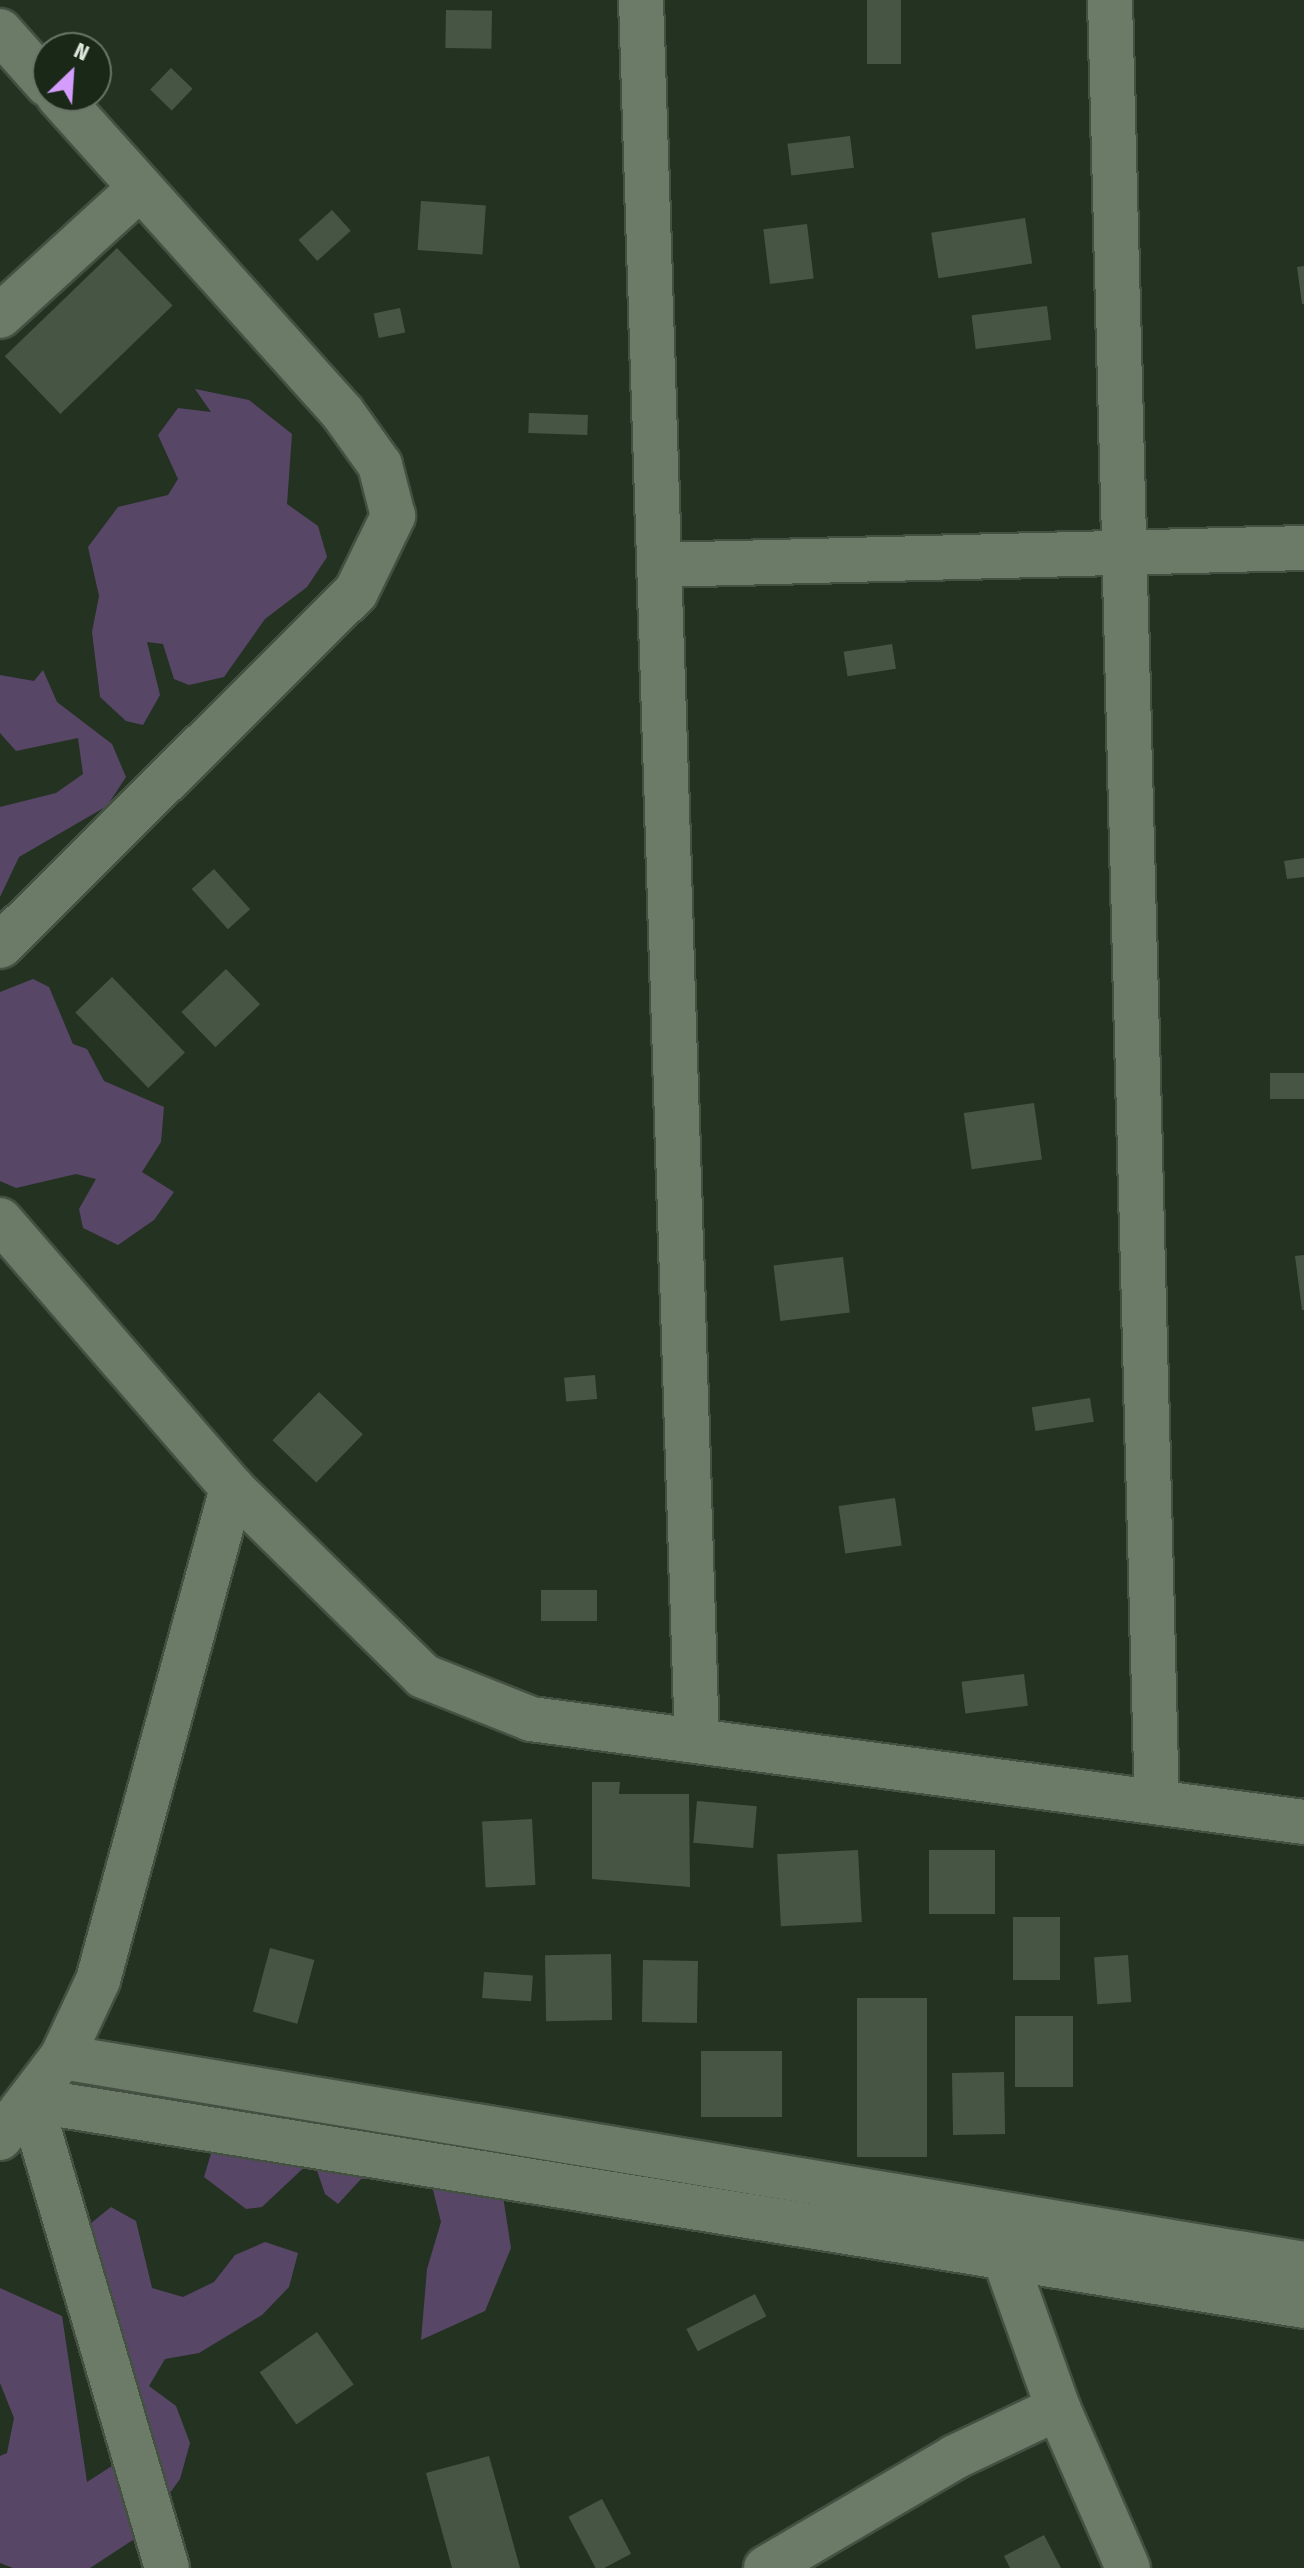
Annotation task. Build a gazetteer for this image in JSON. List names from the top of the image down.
{
  "north": "top right"
}
